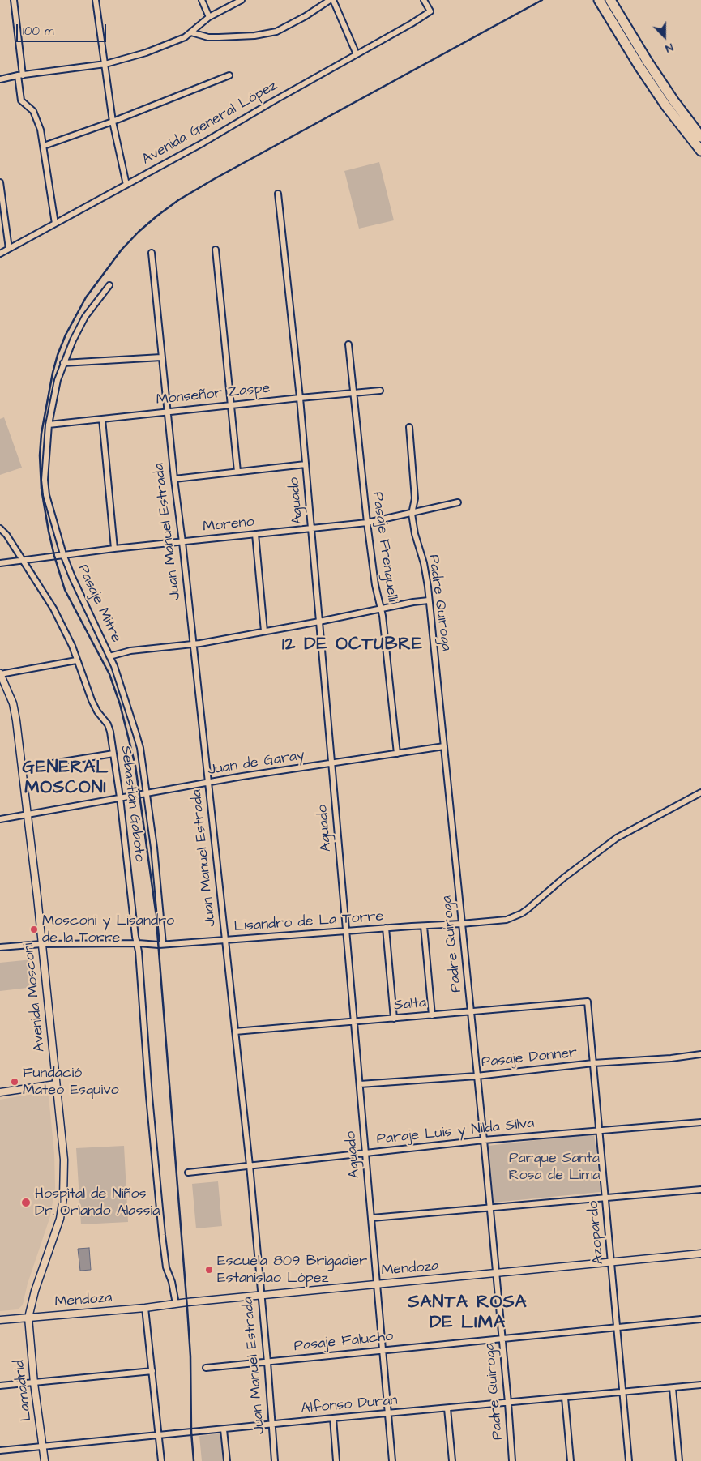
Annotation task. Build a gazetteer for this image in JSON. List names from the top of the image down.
{
  "streets": {
    "street": [
      "Avenida General López",
      "Monseñor Zaspe",
      "Aguado",
      "Moreno",
      "Juan Manuel Estrada",
      "Pasaje Frenguelli",
      "Padre Quiroga",
      "Pasaje Mitre",
      "Juan de Garay",
      "Sebastián Gaboto",
      "Lisandro de La Torre",
      "Avenida Mosconi",
      "Salta",
      "Pasaje Donner",
      "Paraje Luis y Nilda Silva",
      "Azopardo",
      "Mendoza",
      "Pasaje Falucho",
      "Lamadrid",
      "Alfonso Duran"
    ]
  },
  "crossings": [
    ["Monseñor Zaspe", "Aguado"],
    ["Monseñor Zaspe", "Juan Manuel Estrada"],
    ["Monseñor Zaspe", "Pasaje Frenguelli"],
    ["Monseñor Zaspe", "Pasaje Mitre"],
    ["Aguado", "Moreno"],
    ["Aguado", "Juan de Garay"],
    ["Aguado", "Lisandro de La Torre"],
    ["Aguado", "Salta"],
    ["Aguado", "Pasaje Donner"],
    ["Aguado", "Paraje Luis y Nilda Silva"],
    ["Aguado", "Mendoza"],
    ["Aguado", "Pasaje Falucho"],
    ["Aguado", "Alfonso Duran"],
    ["Moreno", "Juan Manuel Estrada"],
    ["Moreno", "Pasaje Frenguelli"],
    ["Moreno", "Padre Quiroga"],
    ["Moreno", "Pasaje Mitre"],
    ["Moreno", "Sebastián Gaboto"],
    ["Juan Manuel Estrada", "Juan de Garay"],
    ["Juan Manuel Estrada", "Lisandro de La Torre"],
    ["Juan Manuel Estrada", "Salta"],
    ["Juan Manuel Estrada", "Paraje Luis y Nilda Silva"],
    ["Juan Manuel Estrada", "Mendoza"],
    ["Juan Manuel Estrada", "Pasaje Falucho"],
    ["Juan Manuel Estrada", "Alfonso Duran"],
    ["Pasaje Frenguelli", "Juan de Garay"],
    ["Padre Quiroga", "Juan de Garay"],
    ["Padre Quiroga", "Lisandro de La Torre"],
    ["Padre Quiroga", "Salta"],
    ["Padre Quiroga", "Pasaje Donner"],
    ["Padre Quiroga", "Paraje Luis y Nilda Silva"],
    ["Padre Quiroga", "Mendoza"],
    ["Padre Quiroga", "Pasaje Falucho"],
    ["Padre Quiroga", "Alfonso Duran"],
    ["Pasaje Mitre", "Juan de Garay"],
    ["Pasaje Mitre", "Lisandro de La Torre"],
    ["Juan de Garay", "Sebastián Gaboto"],
    ["Juan de Garay", "Avenida Mosconi"],
    ["Sebastián Gaboto", "Lisandro de La Torre"],
    ["Sebastián Gaboto", "Mendoza"],
    ["Lisandro de La Torre", "Avenida Mosconi"],
    ["Avenida Mosconi", "Mendoza"],
    ["Avenida Mosconi", "Lamadrid"],
    ["Salta", "Azopardo"],
    ["Pasaje Donner", "Azopardo"],
    ["Paraje Luis y Nilda Silva", "Azopardo"],
    ["Azopardo", "Mendoza"],
    ["Azopardo", "Pasaje Falucho"],
    ["Azopardo", "Alfonso Duran"],
    ["Mendoza", "Lamadrid"],
    ["Lamadrid", "Alfonso Duran"]
  ],
  "districts": ["12 DE OCTUBRE", "GENERAL MOSCONI", "SANTA ROSA DE LIMA"],
  "parks": ["Parque Santa Rosa de Lima"],
  "places": [
    "Mosconi y Lisandro de la Torre",
    "Fundació Mateo Esquivo",
    "Hospital de Niños Dr. Orlando Alassia",
    "Escuela 809 Brigadier Estanislao López"
  ],
  "scale_bar": "100 m",
  "north": "bottom"
}
